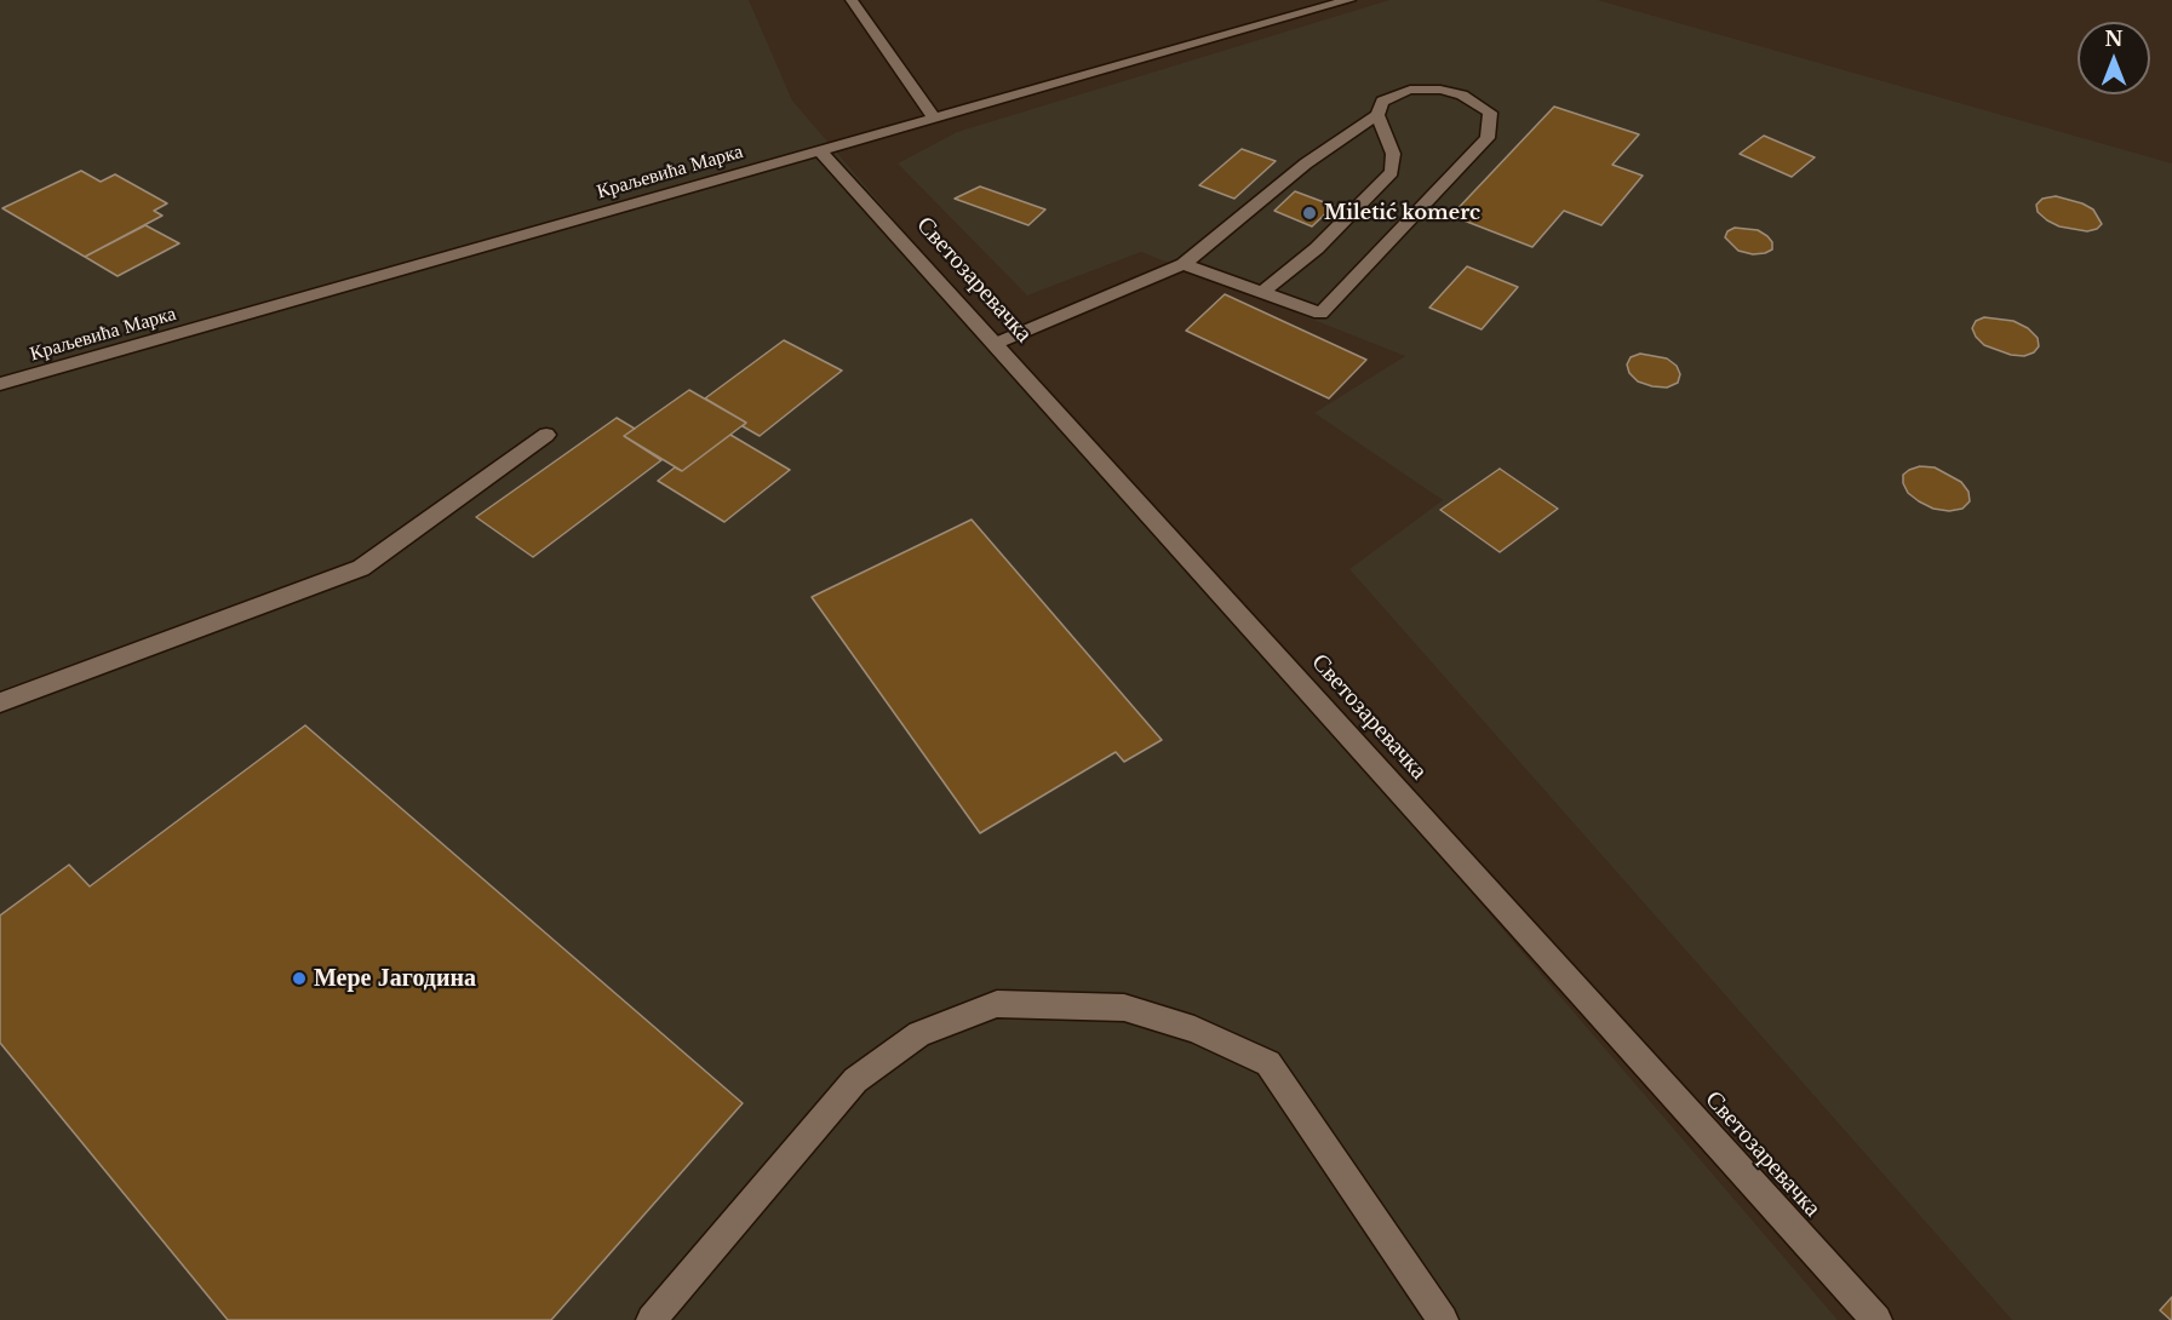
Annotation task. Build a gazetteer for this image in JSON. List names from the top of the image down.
{
  "streets": {
    "street": ["Краљевића Марка", "Светозаревачка"]
  },
  "crossings": [
    ["Краљевића Марка", "Светозаревачка"]
  ],
  "places": ["Miletić komerc", "Мере Јагодина"],
  "north": "top"
}
